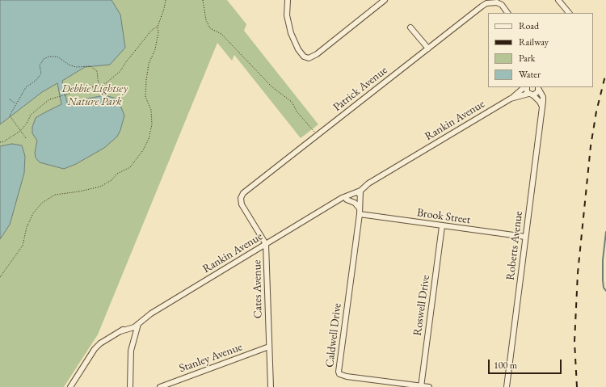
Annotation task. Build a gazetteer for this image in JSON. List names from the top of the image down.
{
  "streets": {
    "street": [
      "Patrick Avenue",
      "Rankin Avenue",
      "Brook Street",
      "Roberts Avenue",
      "Cates Avenue",
      "Roswell Drive",
      "Caldwell Drive",
      "Stanley Avenue"
    ]
  },
  "crossings": [
    ["Patrick Avenue", "Cates Avenue"],
    ["Rankin Avenue", "Cates Avenue"],
    ["Rankin Avenue", "Caldwell Drive"],
    ["Brook Street", "Roberts Avenue"],
    ["Brook Street", "Roswell Drive"],
    ["Brook Street", "Caldwell Drive"],
    ["Cates Avenue", "Stanley Avenue"],
    ["Roswell Drive", "Caldwell Drive"]
  ],
  "parks": ["Debbie Lightsey Nature Park"],
  "legend": [
    "Road",
    "Railway",
    "Park",
    "Water"
  ],
  "scale_bar": "100 m"
}
